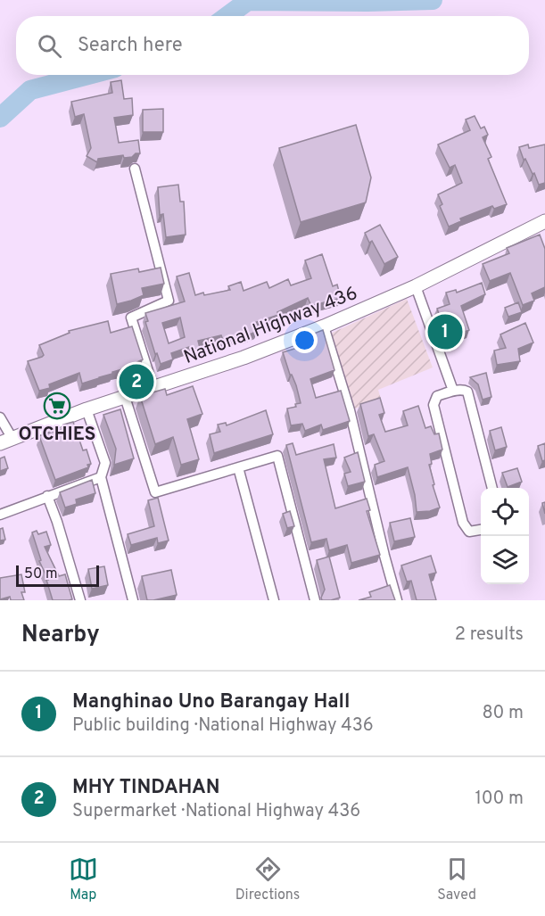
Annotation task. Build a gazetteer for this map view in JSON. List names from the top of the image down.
{
  "streets": {
    "main road": ["National Highway 436"]
  },
  "places": {
    "supermarket": ["OTCHIES"]
  },
  "scale_bar": "50 m",
  "page": {
    "search": "Search here",
    "pins": ["1", "2"],
    "scale": "50 m",
    "heading": ["Nearby", "2 results"],
    "list": [
      {
        "mark": "1",
        "name": "Manghinao Uno Barangay Hall",
        "note": "Public building · National Highway 436",
        "value": "80 m"
      },
      {
        "mark": "2",
        "name": "MHY TINDAHAN",
        "note": "Supermarket · National Highway 436",
        "value": "100 m"
      }
    ],
    "nav": ["Map", "Directions", "Saved"]
  }
}
